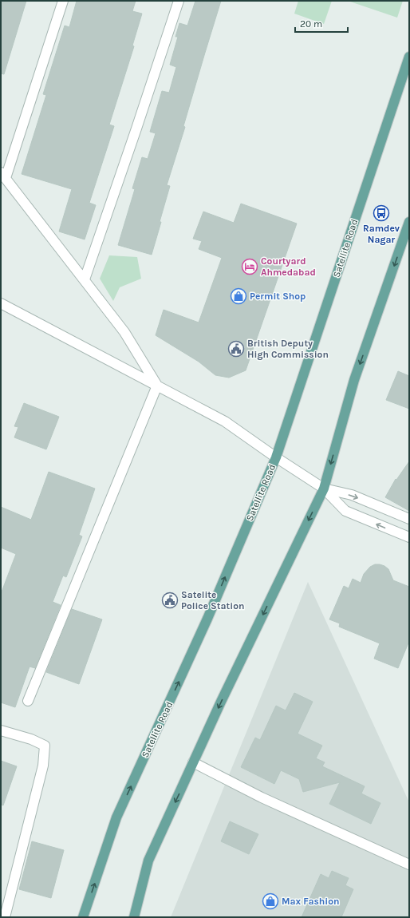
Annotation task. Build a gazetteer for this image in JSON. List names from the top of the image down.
{
  "streets": {
    "main road": ["Satellite Road"]
  },
  "places": {
    "bus stop": ["Ramdev Nagar"],
    "hotel": ["Courtyard Ahmedabad"],
    "shop": ["Permit Shop", "Max Fashion"],
    "public building": ["British Deputy High Commission", "Satelite Police Station"]
  },
  "scale_bar": "20 m"
}
